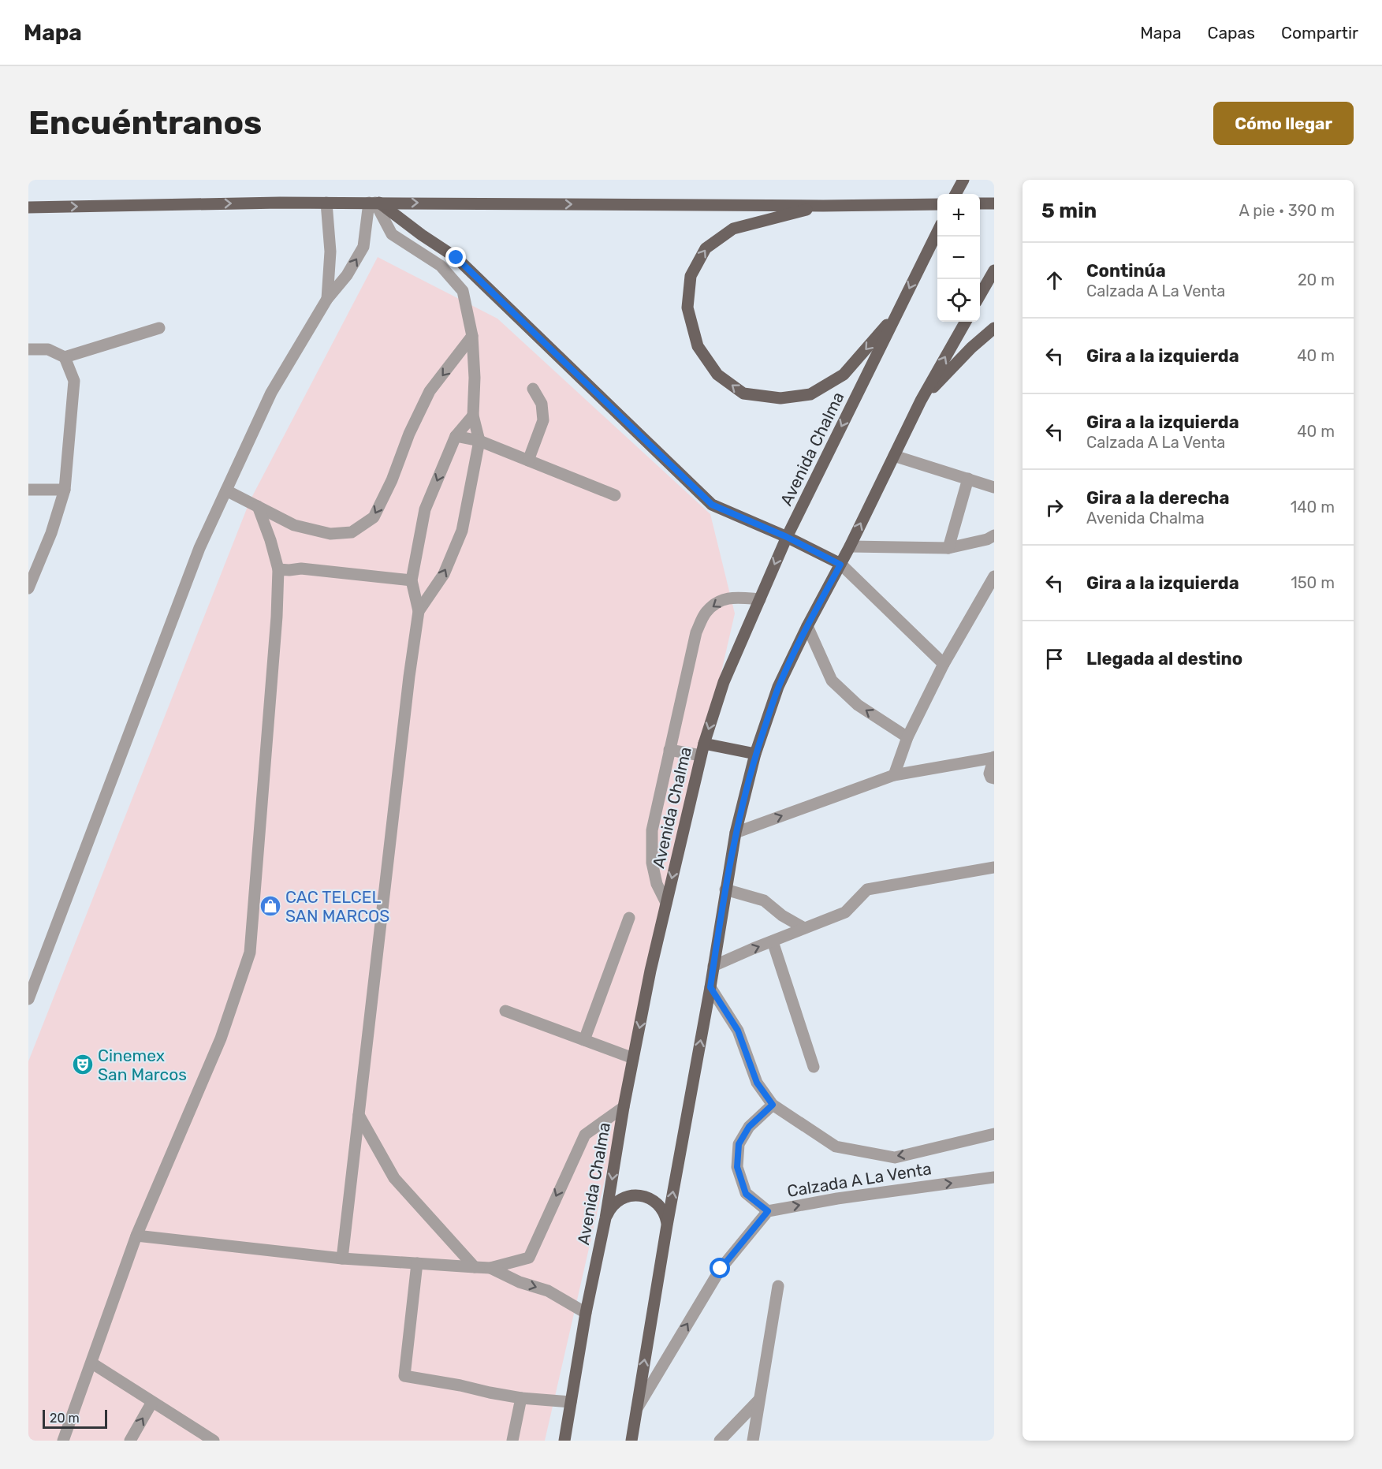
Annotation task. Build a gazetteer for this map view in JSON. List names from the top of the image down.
{
  "streets": {
    "main road": ["Avenida Chalma"],
    "street": ["Calzada A La Venta"]
  },
  "places": {
    "shop": ["CAC TELCEL SAN MARCOS"],
    "theatre": ["Cinemex San Marcos"]
  },
  "scale_bar": "20 m",
  "page": {
    "header": "Mapa",
    "nav": ["Mapa", "Capas", "Compartir"],
    "buttons": "Cómo llegar",
    "title": "Encuéntranos",
    "heading": ["5 min", "A pie · 390 m"],
    "map_buttons": ["+", "−"],
    "list": [
      ["Continúa", "Calzada A La Venta", "20 m"],
      ["Gira a la izquierda", "40 m"],
      ["Gira a la izquierda", "Calzada A La Venta", "40 m"],
      ["Gira a la derecha", "Avenida Chalma", "140 m"],
      ["Gira a la izquierda", "150 m"],
      "Llegada al destino"
    ],
    "scale": "20 m"
  }
}
